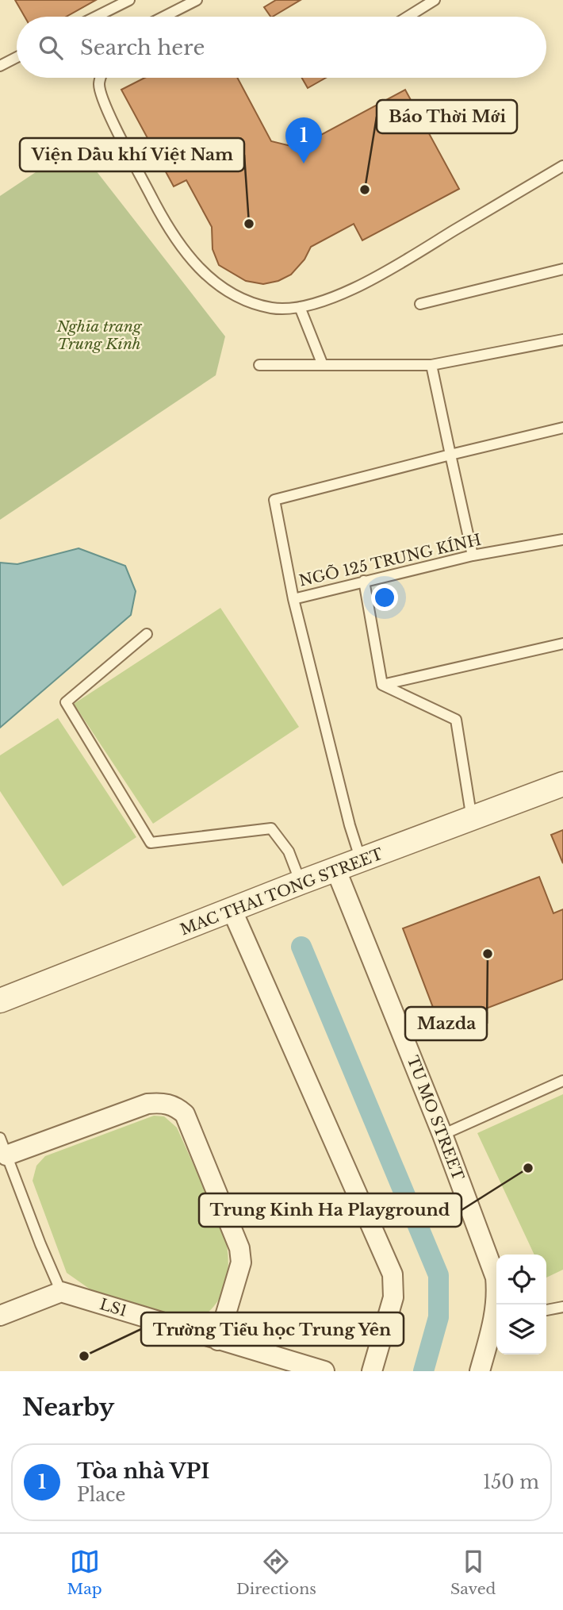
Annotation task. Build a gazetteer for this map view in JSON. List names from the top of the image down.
{
  "streets": {
    "street": ["MAC THAI TONG STREET", "TU MO STREET", "LS1"],
    "lane": ["NGÕ 125 TRUNG KÍNH"]
  },
  "crossings": [
    ["NGÕ 125 TRUNG KÍNH", "MAC THAI TONG STREET"],
    ["MAC THAI TONG STREET", "TU MO STREET"]
  ],
  "parks": ["Nghĩa trang Trung Kính"],
  "places": [
    "Báo Thời Mới",
    "Viện Dầu khí Việt Nam",
    "Mazda",
    "Trung Kinh Ha Playground",
    "Trường Tiểu học Trung Yên"
  ],
  "page": {
    "search": "Search here",
    "pins": "1",
    "heading": "Nearby",
    "list": [
      {
        "mark": "1",
        "name": "Tòa nhà VPI",
        "note": "Place",
        "value": "150 m"
      }
    ],
    "nav": ["Map", "Directions", "Saved"]
  }
}
